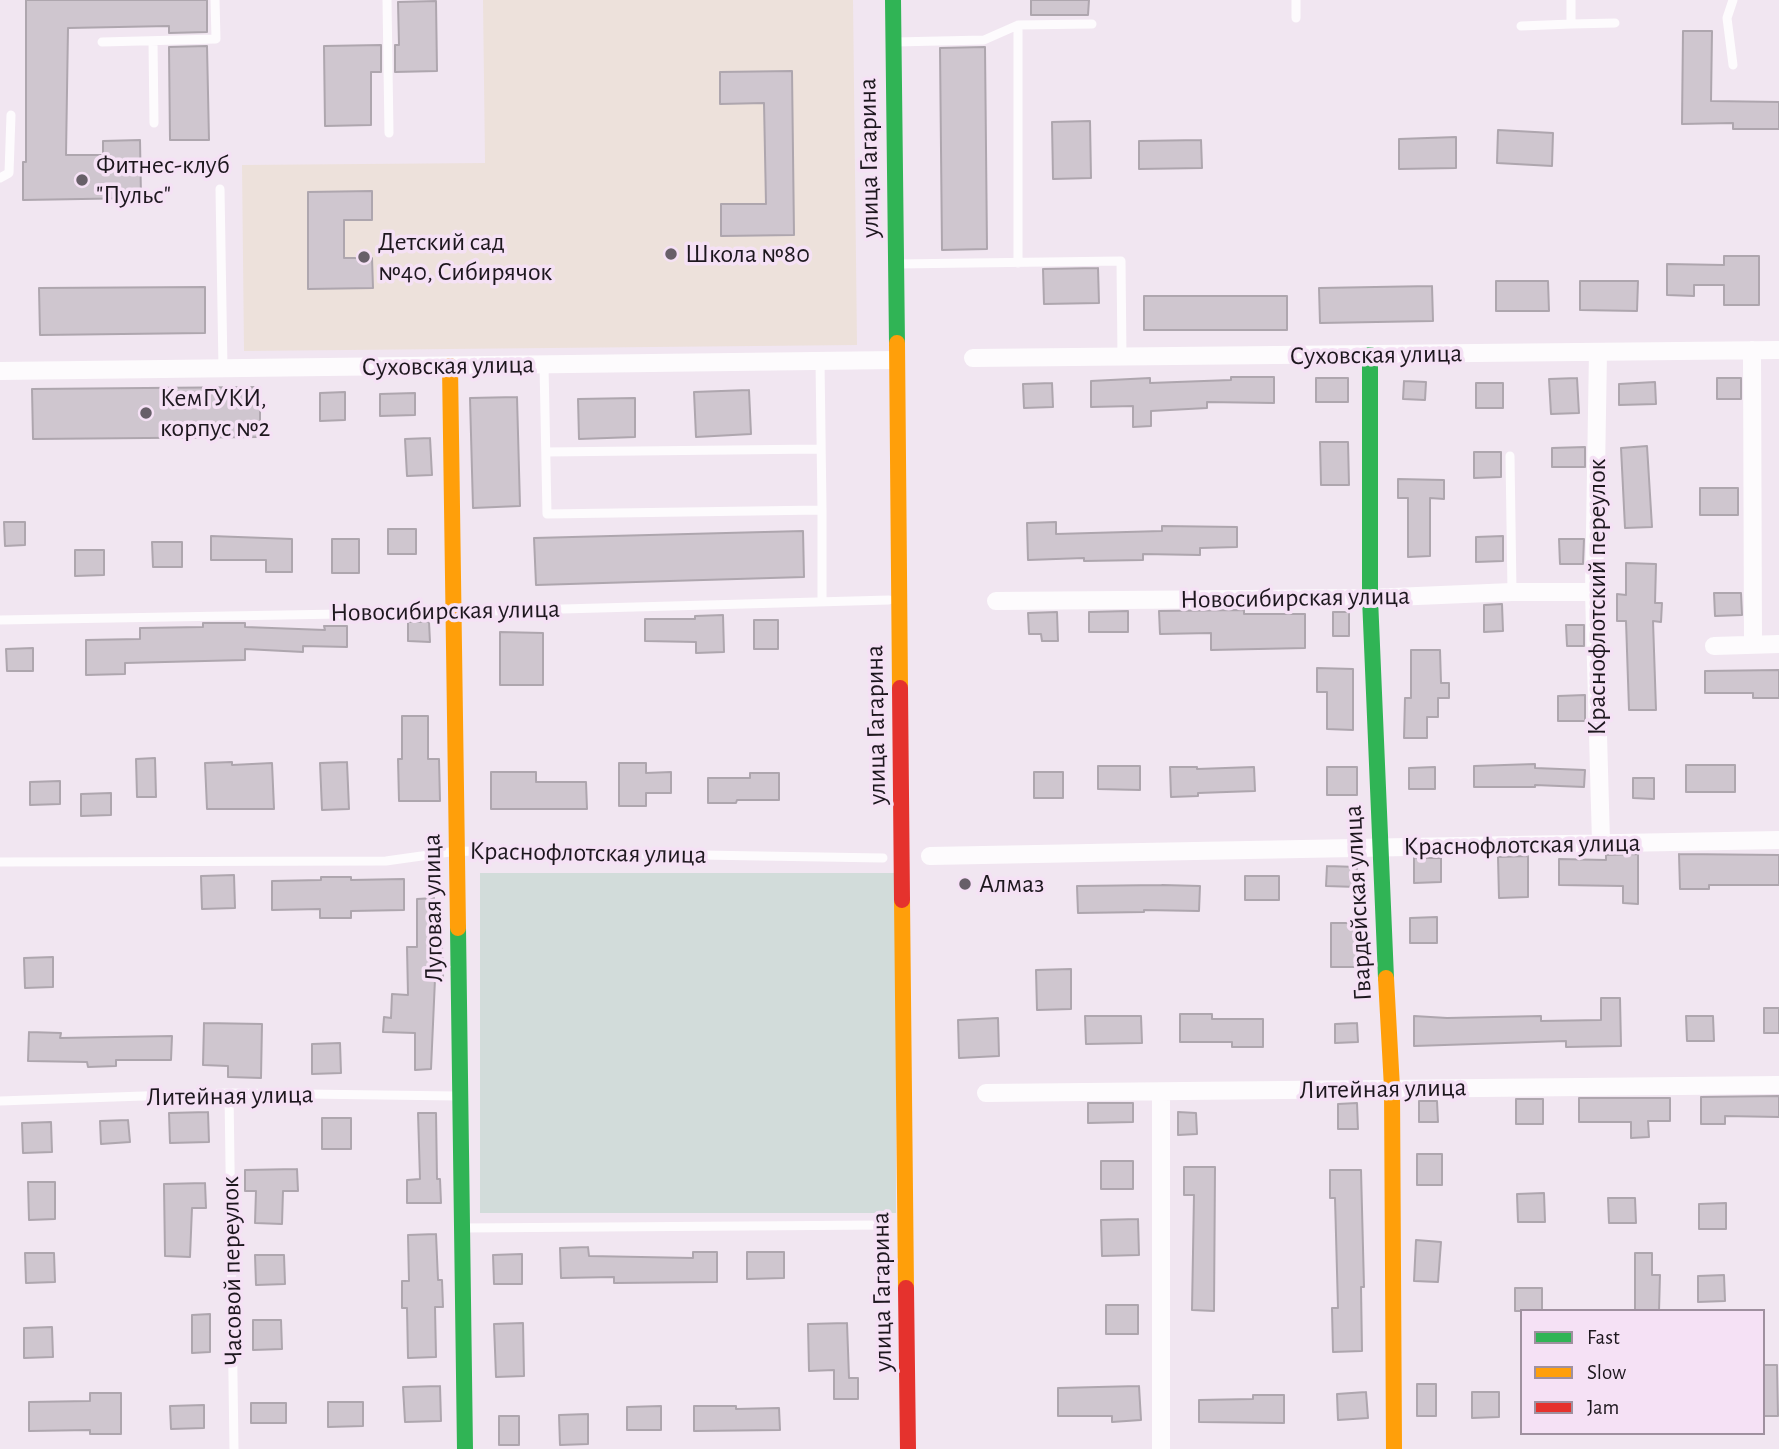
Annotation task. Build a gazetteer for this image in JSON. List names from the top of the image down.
{
  "streets": {
    "street": [
      "улица Гагарина",
      "Суховская улица",
      "Краснофлотский переулок",
      "Новосибирская улица",
      "Краснофлотская улица",
      "Гвардейская улица",
      "Луговая улица",
      "Литейная улица"
    ],
    "lane": ["Часовой переулок"]
  },
  "crossings": [
    ["улица Гагарина", "Суховская улица"],
    ["Суховская улица", "Краснофлотский переулок"],
    ["Суховская улица", "Гвардейская улица"],
    ["Суховская улица", "Луговая улица"],
    ["Краснофлотский переулок", "Новосибирская улица"],
    ["Краснофлотский переулок", "Краснофлотская улица"],
    ["Новосибирская улица", "Гвардейская улица"],
    ["Новосибирская улица", "Луговая улица"],
    ["Краснофлотская улица", "Гвардейская улица"],
    ["Краснофлотская улица", "Луговая улица"],
    ["Гвардейская улица", "Литейная улица"],
    ["Луговая улица", "Литейная улица"],
    ["Литейная улица", "Часовой переулок"]
  ],
  "places": [
    "Фитнес-клуб \"Пульс\"",
    "Школа №80",
    "Детский сад №40, Сибирячок",
    "КемГУКИ, корпус №2",
    "Алмаз"
  ],
  "legend": ["Fast", "Slow", "Jam"]
}
